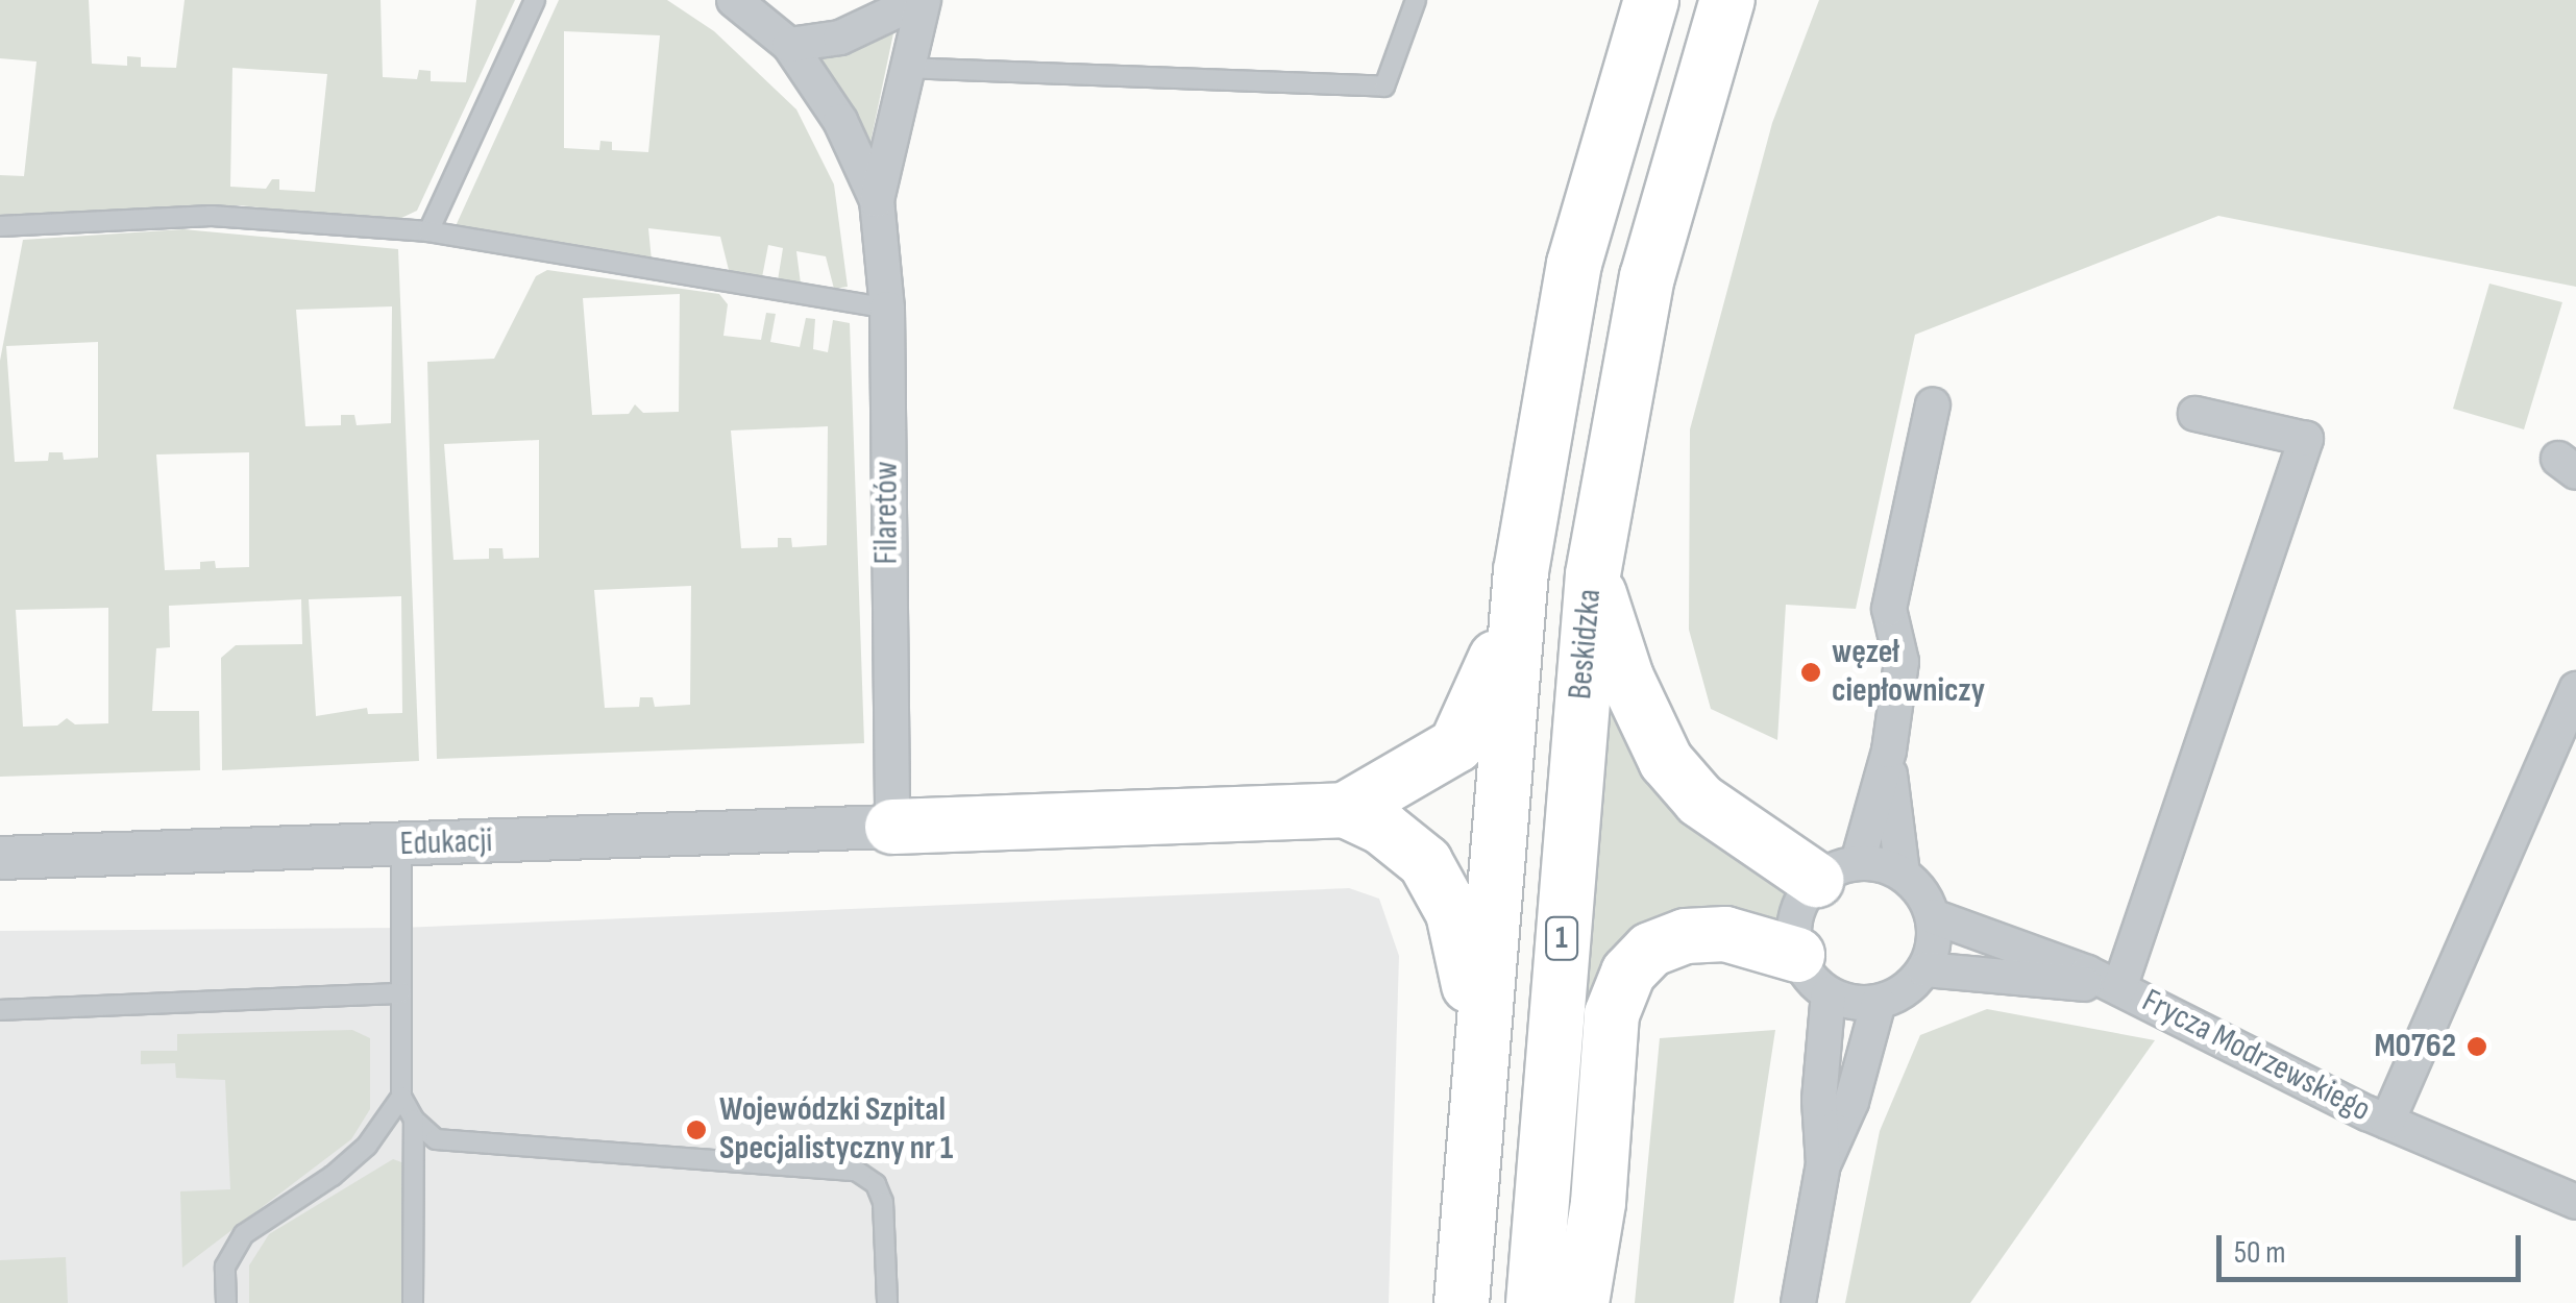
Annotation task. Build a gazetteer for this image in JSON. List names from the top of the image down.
{
  "streets": {
    "main road": ["Beskidzka", "1"],
    "street": ["Filaretów", "Edukacji", "Frycza Modrzewskiego"]
  },
  "crossings": [
    ["Filaretów", "Edukacji"]
  ],
  "places": ["węzeł ciepłowniczy", "M0762", "Wojewódzki Szpital Specjalistyczny nr 1"],
  "scale_bar": "50 m"
}
